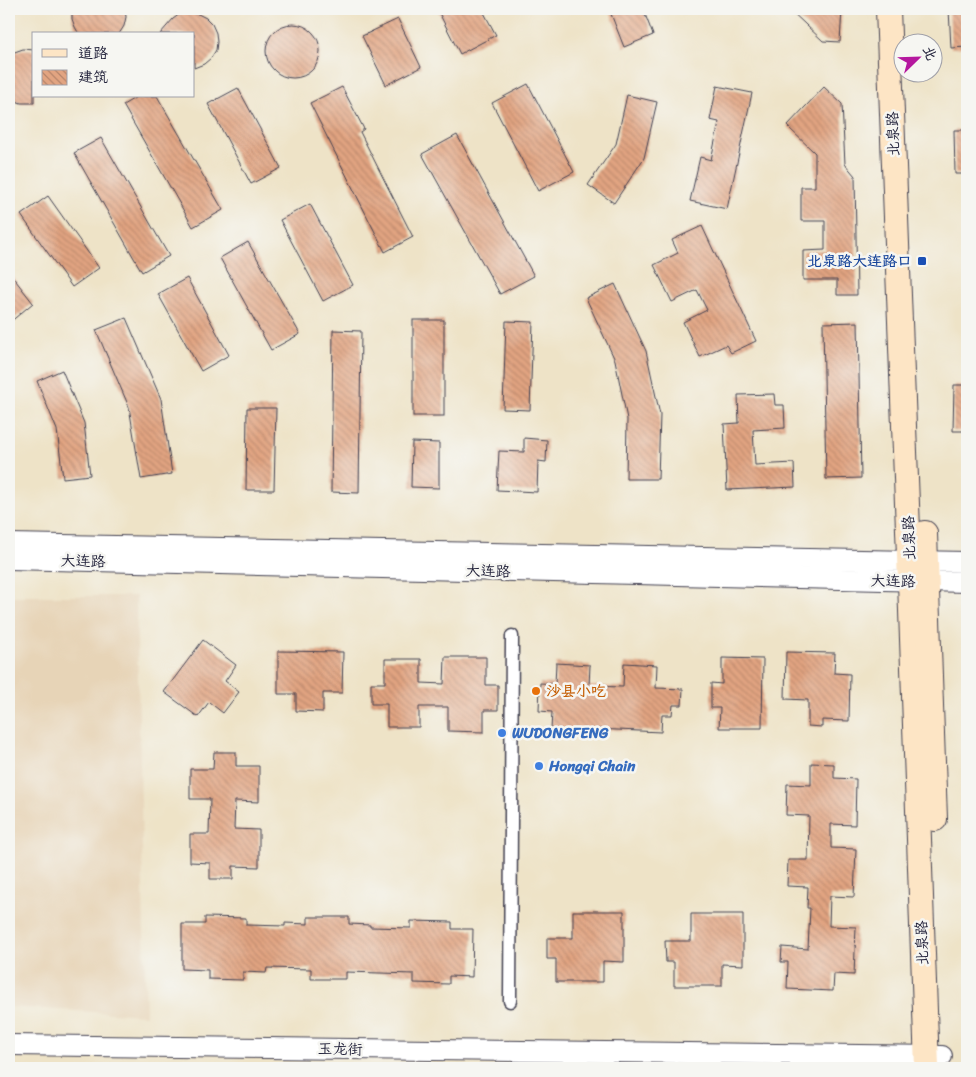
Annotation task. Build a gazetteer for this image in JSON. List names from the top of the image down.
{
  "streets": {
    "main road": ["北泉路"],
    "street": ["大连路", "玉龙街"]
  },
  "crossings": [
    ["北泉路", "大连路"],
    ["北泉路", "玉龙街"]
  ],
  "places": {
    "transit": ["北泉路大连路口"],
    "other": ["沙县小吃", "WUDONGFENG", "Hongqi Chain"]
  },
  "legend": ["道路", "建筑"],
  "north": "top right"
}
